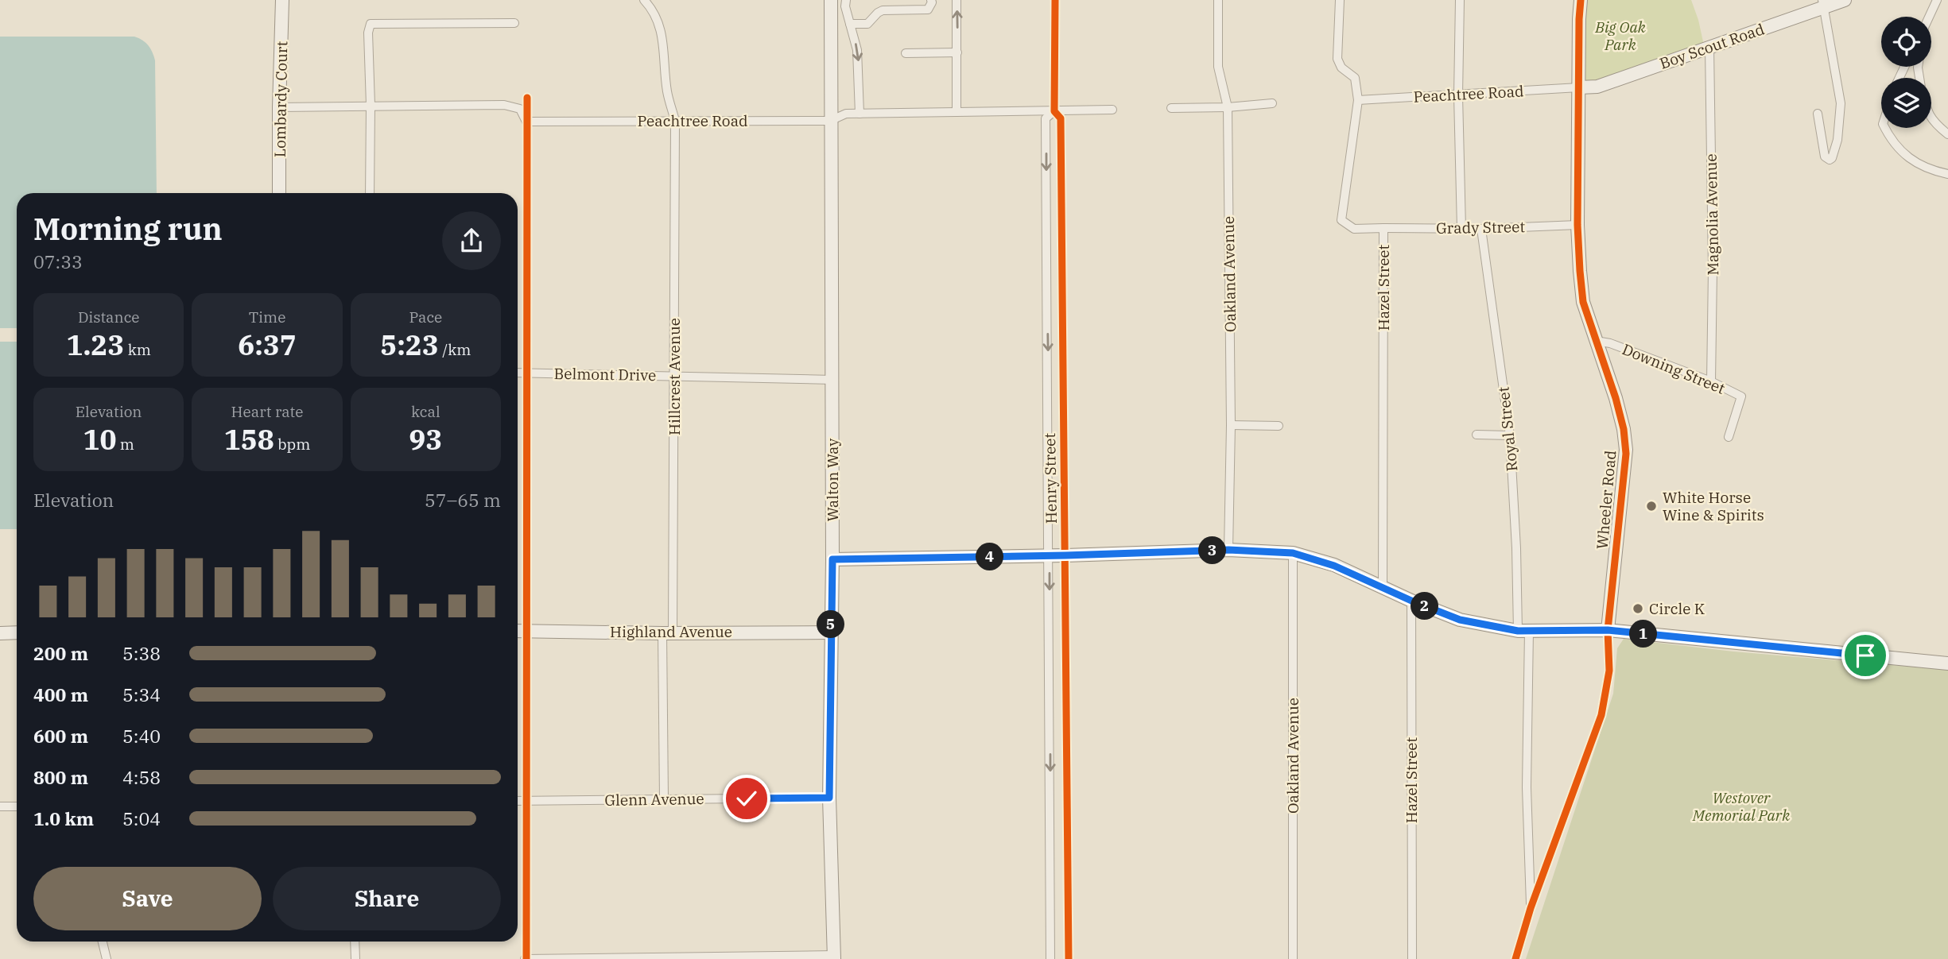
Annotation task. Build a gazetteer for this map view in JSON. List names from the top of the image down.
{
  "streets": {
    "main road": [
      "Boy Scout Road",
      "Lombardy Court",
      "Walton Way",
      "Wheeler Road",
      "Highland Avenue"
    ],
    "street": [
      "Peachtree Road",
      "Magnolia Avenue",
      "Grady Street",
      "Oakland Avenue",
      "Hazel Street",
      "Downing Street",
      "Belmont Drive",
      "Hillcrest Avenue",
      "Royal Street",
      "Henry Street",
      "Glenn Avenue"
    ]
  },
  "crossings": [
    ["Boy Scout Road", "Peachtree Road"],
    ["Boy Scout Road", "Magnolia Avenue"],
    ["Boy Scout Road", "Wheeler Road"],
    ["Peachtree Road", "Hazel Street"],
    ["Peachtree Road", "Hillcrest Avenue"],
    ["Peachtree Road", "Henry Street"],
    ["Peachtree Road", "Walton Way"],
    ["Peachtree Road", "Wheeler Road"],
    ["Magnolia Avenue", "Downing Street"],
    ["Grady Street", "Hazel Street"],
    ["Grady Street", "Royal Street"],
    ["Grady Street", "Wheeler Road"],
    ["Downing Street", "Wheeler Road"],
    ["Belmont Drive", "Hillcrest Avenue"],
    ["Belmont Drive", "Walton Way"],
    ["Hillcrest Avenue", "Highland Avenue"],
    ["Hillcrest Avenue", "Glenn Avenue"],
    ["Royal Street", "Wheeler Road"],
    ["Walton Way", "Highland Avenue"],
    ["Walton Way", "Glenn Avenue"]
  ],
  "parks": ["Big Oak Park", "Westover Memorial Park"],
  "places": ["White Horse Wine & Spirits", "Circle K"],
  "page": {
    "heading": ["Morning run", "07:33"],
    "stats": [
      ["Distance", "1.23 km"],
      ["Time", "6:37"],
      ["Pace", "5:23 /km"],
      ["Elevation", "10 m"],
      ["Heart rate", "158 bpm"],
      ["kcal", "93"]
    ],
    "chart": ["Elevation", "57–65 m"],
    "pins": [
      "3",
      "4",
      "2",
      "5",
      "1"
    ],
    "list": [
      {
        "name": "200 m",
        "note": "5:38"
      },
      {
        "name": "400 m",
        "note": "5:34"
      },
      {
        "name": "600 m",
        "note": "5:40"
      },
      {
        "name": "800 m",
        "note": "4:58"
      },
      {
        "name": "1.0 km",
        "note": "5:04"
      }
    ],
    "buttons": ["Save", "Share"]
  }
}
